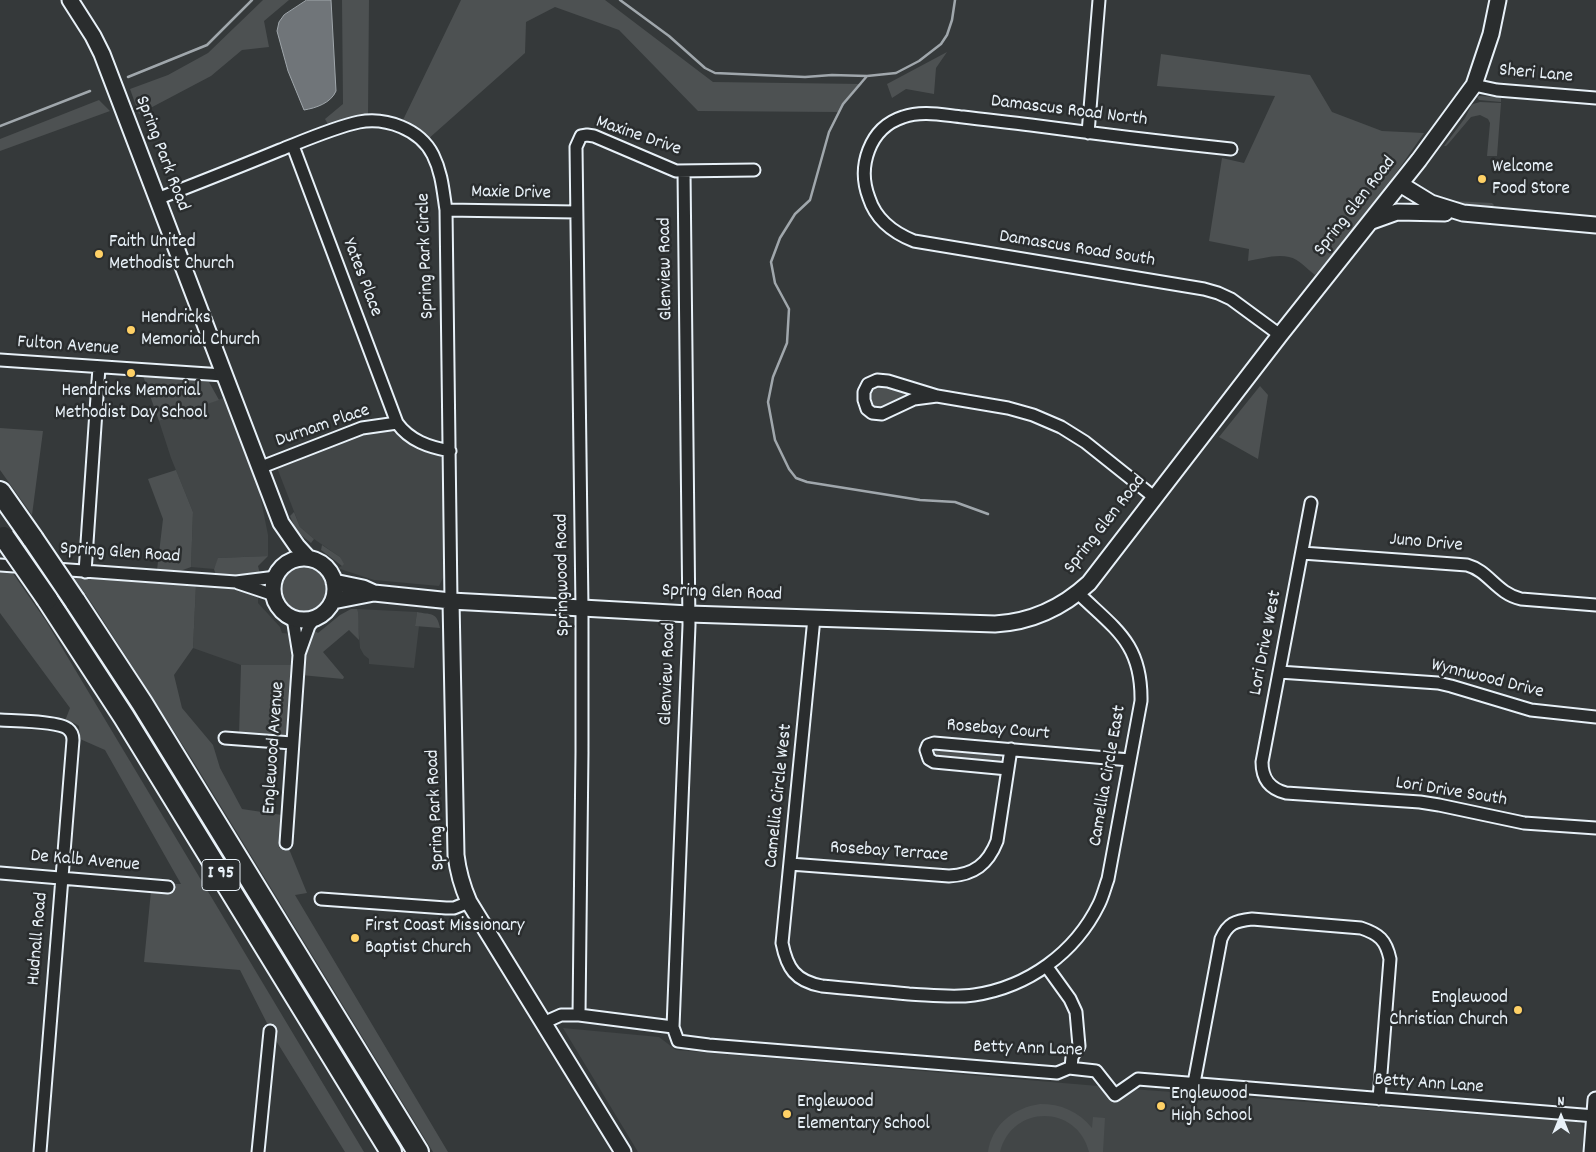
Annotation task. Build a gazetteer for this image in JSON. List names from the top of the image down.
{
  "streets": {
    "highway": ["I 95"],
    "street": [
      "Sheri Lane",
      "Damascus Road North",
      "Maxine Drive",
      "Spring Park Road",
      "Maxie Drive",
      "Spring Glen Road",
      "Damascus Road South",
      "Spring Park Circle",
      "Glenview Road",
      "Yates Place",
      "Fulton Avenue",
      "Durnam Place",
      "Juno Drive",
      "Springwood Road",
      "Lori Drive West",
      "Wynnwood Drive",
      "Rosebay Court",
      "Englewood Avenue",
      "Camellia Circle East",
      "Lori Drive South",
      "Camellia Circle West",
      "Rosebay Terrace",
      "De Kalb Avenue",
      "Hudnall Road",
      "Betty Ann Lane"
    ]
  },
  "crossings": [
    ["Sheri Lane", "Spring Glen Road"],
    ["Damascus Road North", "Damascus Road South"],
    ["Maxine Drive", "Glenview Road"],
    ["Maxine Drive", "Springwood Road"],
    ["Spring Park Road", "Spring Glen Road"],
    ["Spring Park Road", "Spring Park Circle"],
    ["Spring Park Road", "Fulton Avenue"],
    ["Spring Park Road", "Durnam Place"],
    ["Spring Park Road", "Englewood Avenue"],
    ["Maxie Drive", "Spring Park Circle"],
    ["Maxie Drive", "Springwood Road"],
    ["Spring Glen Road", "Damascus Road South"],
    ["Spring Glen Road", "Spring Park Circle"],
    ["Spring Glen Road", "Glenview Road"],
    ["Spring Glen Road", "Springwood Road"],
    ["Spring Glen Road", "Englewood Avenue"],
    ["Spring Glen Road", "Camellia Circle East"],
    ["Spring Glen Road", "Camellia Circle West"],
    ["Spring Park Circle", "Yates Place"],
    ["Spring Park Circle", "Durnam Place"],
    ["Glenview Road", "Betty Ann Lane"],
    ["Yates Place", "Durnam Place"],
    ["Juno Drive", "Lori Drive West"],
    ["Lori Drive West", "Wynnwood Drive"],
    ["Lori Drive West", "Lori Drive South"],
    ["Rosebay Court", "Camellia Circle East"],
    ["Rosebay Court", "Rosebay Terrace"],
    ["Camellia Circle East", "Camellia Circle West"],
    ["Camellia Circle West", "Rosebay Terrace"],
    ["De Kalb Avenue", "Hudnall Road"]
  ],
  "places": [
    "Welcome Food Store",
    "Faith United Methodist Church",
    "Hendricks Memorial Church",
    "Hendricks Memorial Methodist Day School",
    "First Coast Missionary Baptist Church",
    "Englewood Christian Church",
    "Englewood High School",
    "Englewood Elementary School"
  ],
  "north": "top"
}
